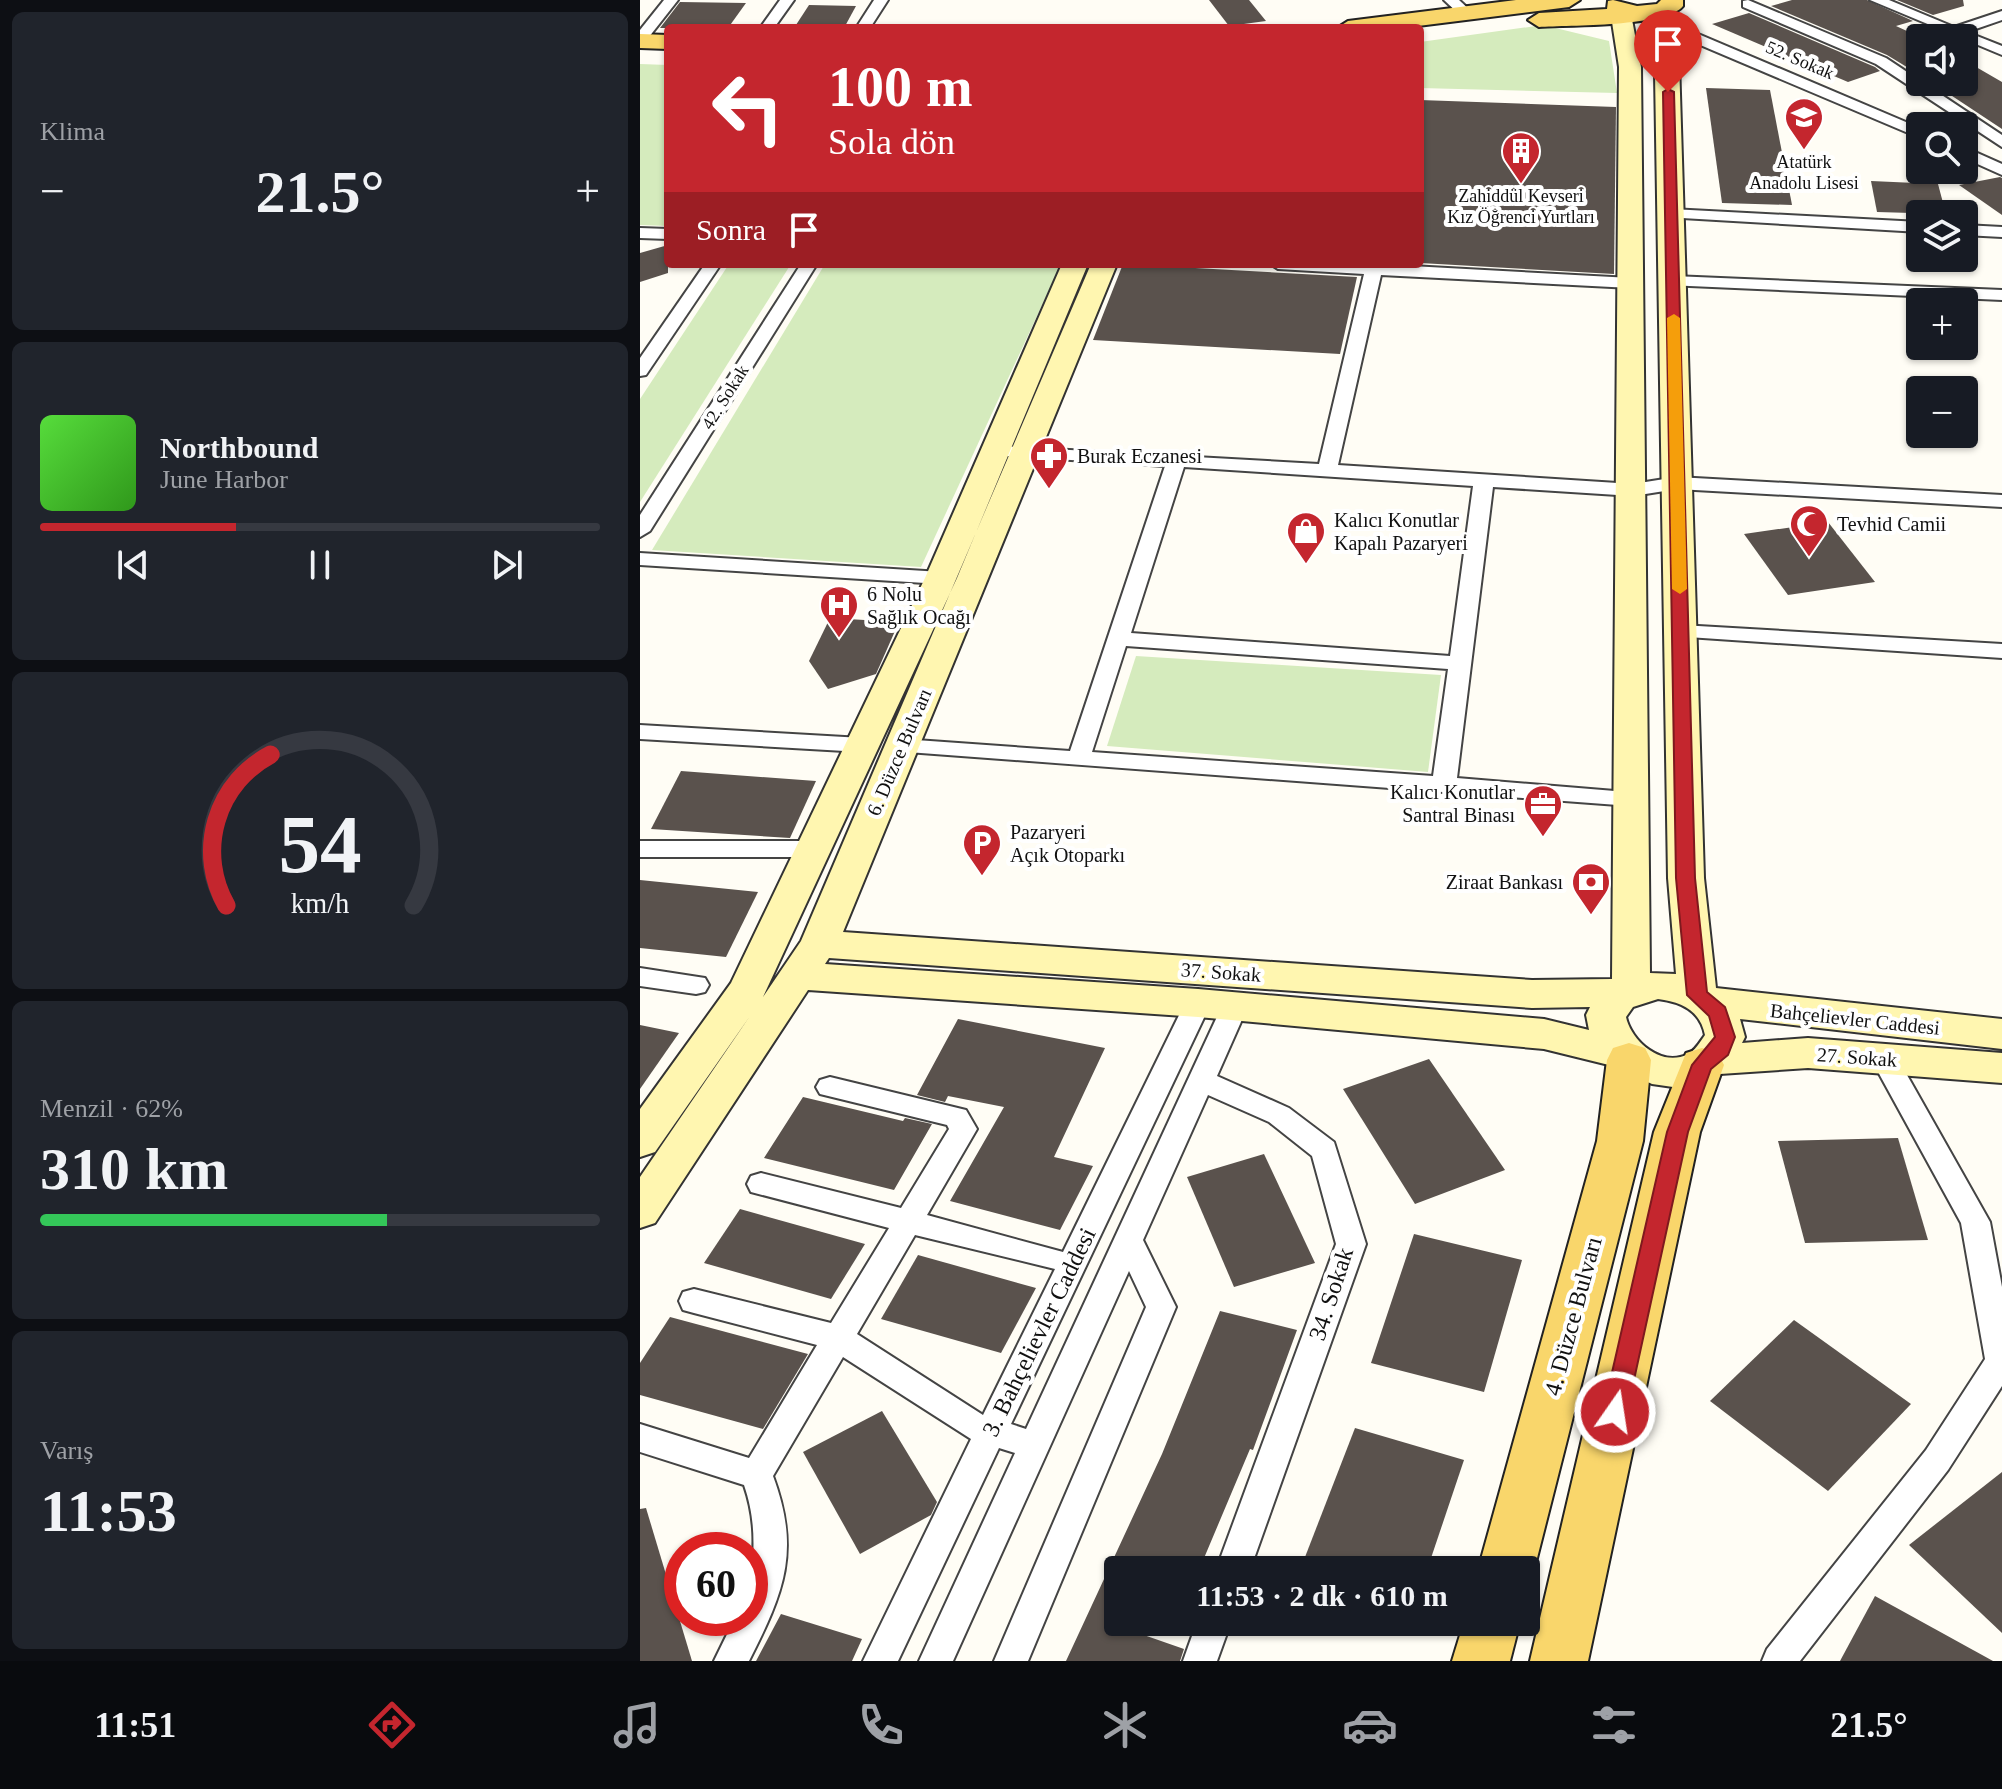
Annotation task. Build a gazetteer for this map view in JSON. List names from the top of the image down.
{
  "streets": {
    "main road": [
      "6. Düzce Bulvarı",
      "37. Sokak",
      "Bahçelievler Caddesi",
      "27. Sokak",
      "4. Düzce Bulvarı"
    ],
    "street": [
      "52. Sokak",
      "42. Sokak",
      "34. Sokak",
      "3. Bahçelievler Caddesi"
    ]
  },
  "crossings": [
    ["6. Düzce Bulvarı", "37. Sokak"],
    ["37. Sokak", "Bahçelievler Caddesi"],
    ["37. Sokak", "27. Sokak"],
    ["37. Sokak", "4. Düzce Bulvarı"],
    ["Bahçelievler Caddesi", "27. Sokak"],
    ["Bahçelievler Caddesi", "4. Düzce Bulvarı"],
    ["27. Sokak", "4. Düzce Bulvarı"],
    ["34. Sokak", "3. Bahçelievler Caddesi"]
  ],
  "places": {
    "school or university": ["Atatürk Anadolu Lisesi"],
    "building": ["Zahiddül Kevseri Kız Öğrenci Yurtları"],
    "pharmacy": ["Burak Eczanesi"],
    "mosque": ["Tevhid Camii"],
    "shop": ["Kalıcı Konutlar Kapalı Pazaryeri"],
    "hospital": ["6 Nolu Sağlık Ocağı"],
    "office": ["Kalıcı Konutlar Santral Binası"],
    "parking": ["Pazaryeri Açık Otoparkı"],
    "bank": ["Ziraat Bankası"]
  },
  "page": {
    "tile": [
      "Klima",
      ["Menzil · 62%", "310 km"],
      ["Varış", "11:53"]
    ],
    "map_buttons": ["+", "−"],
    "turn": ["100 m", "Sola dön"],
    "heat": ["−", "21.5°", "+"],
    "then": "Sonra",
    "song": ["Northbound", "June Harbor"],
    "limit": "60",
    "trip": "11:53 · 2 dk · 610 m",
    "tabs": ["11:51", "21.5°"],
    "gauge": ["54", "km/h"]
  }
}
